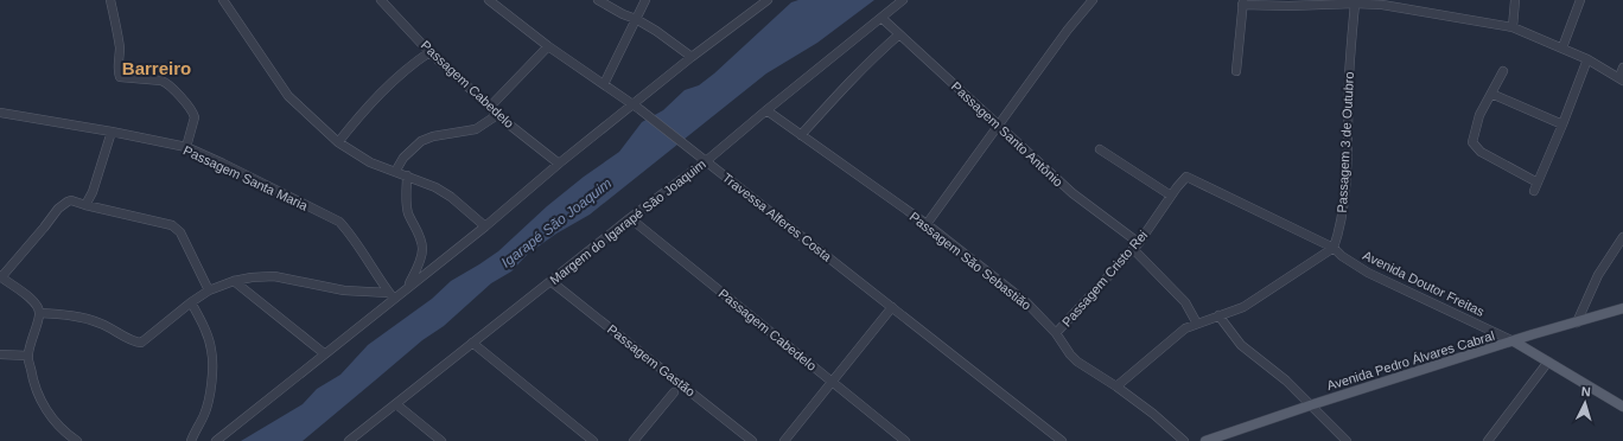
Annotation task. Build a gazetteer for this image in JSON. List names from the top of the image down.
{
  "streets": {
    "main road": ["Avenida Doutor Freitas", "Avenida Pedro Álvares Cabral"],
    "street": [
      "Passagem Cabedelo",
      "Passagem Santo Antônio",
      "Passagem 3 de Outubro",
      "Passagem Santa Maria",
      "Travessa Alferes Costa",
      "Margem do Igarapé São Joaquim",
      "Passagem São Sebastião",
      "Passagem Cristo Rei",
      "Passagem Gastão"
    ]
  },
  "crossings": [
    ["Passagem Cabedelo", "Margem do Igarapé São Joaquim"],
    ["Passagem Santo Antônio", "Margem do Igarapé São Joaquim"],
    ["Passagem Santo Antônio", "Passagem Cristo Rei"],
    ["Passagem 3 de Outubro", "Avenida Doutor Freitas"],
    ["Travessa Alferes Costa", "Margem do Igarapé São Joaquim"],
    ["Margem do Igarapé São Joaquim", "Passagem São Sebastião"],
    ["Margem do Igarapé São Joaquim", "Passagem Gastão"],
    ["Passagem São Sebastião", "Passagem Cristo Rei"],
    ["Passagem Cristo Rei", "Avenida Doutor Freitas"],
    ["Avenida Doutor Freitas", "Avenida Pedro Álvares Cabral"]
  ],
  "districts": ["Barreiro"],
  "water": ["Igarapé São Joaquim"],
  "north": "top"
}
